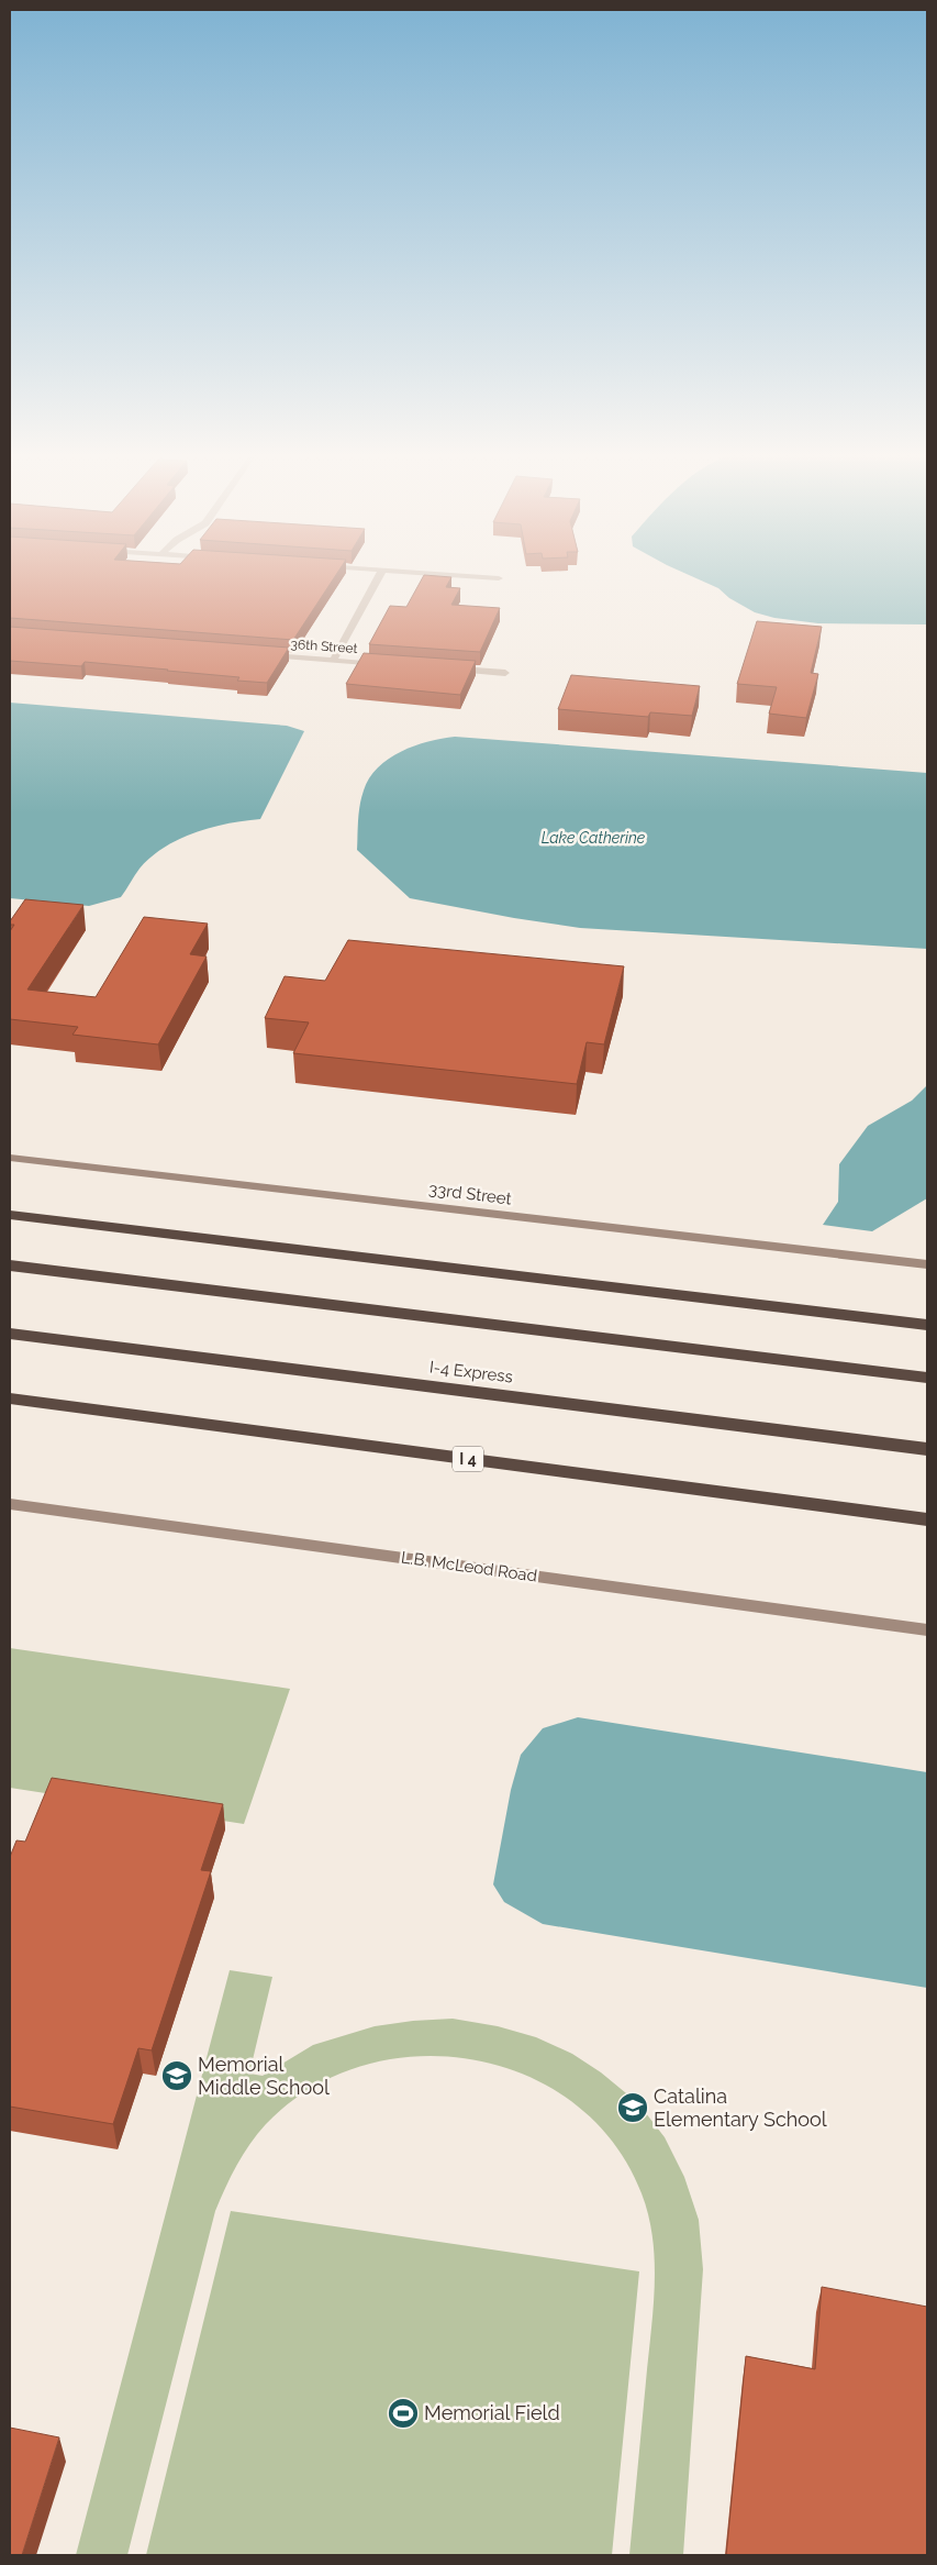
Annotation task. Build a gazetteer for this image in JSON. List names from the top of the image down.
{
  "streets": {
    "highway": ["I-4 Express", "I 4"],
    "street": ["36th Street", "33rd Street", "L.B. McLeod Road"]
  },
  "water": ["Lake Catherine"],
  "places": {
    "school or university": ["Memorial Middle School", "Catalina Elementary School"],
    "sports": ["Memorial Field"]
  }
}
